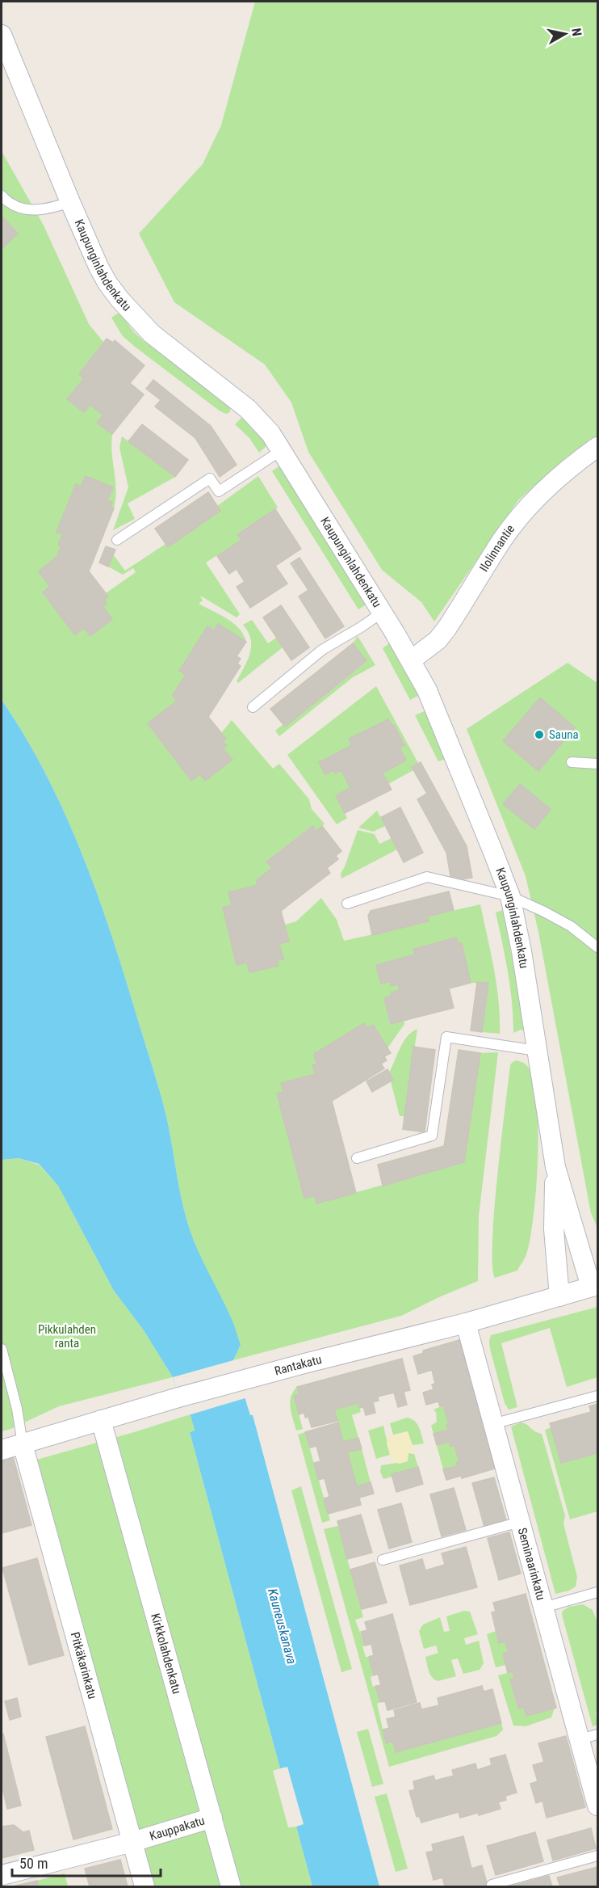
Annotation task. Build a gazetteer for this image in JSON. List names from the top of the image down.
{
  "streets": {
    "street": [
      "Kaupunginlahdenkatu",
      "Ilolinnantie",
      "Rantakatu",
      "Seminaarinkatu",
      "Kirkkolahdenkatu",
      "Pitkäkarinkatu",
      "Kauppakatu"
    ]
  },
  "crossings": [
    ["Kaupunginlahdenkatu", "Ilolinnantie"],
    ["Kaupunginlahdenkatu", "Rantakatu"],
    ["Rantakatu", "Seminaarinkatu"],
    ["Rantakatu", "Kirkkolahdenkatu"],
    ["Rantakatu", "Pitkäkarinkatu"],
    ["Kirkkolahdenkatu", "Kauppakatu"],
    ["Pitkäkarinkatu", "Kauppakatu"]
  ],
  "water": ["Kauneuskanava"],
  "parks": ["Pikkulahden ranta"],
  "places": ["Sauna"],
  "scale_bar": "50 m",
  "north": "right"
}
